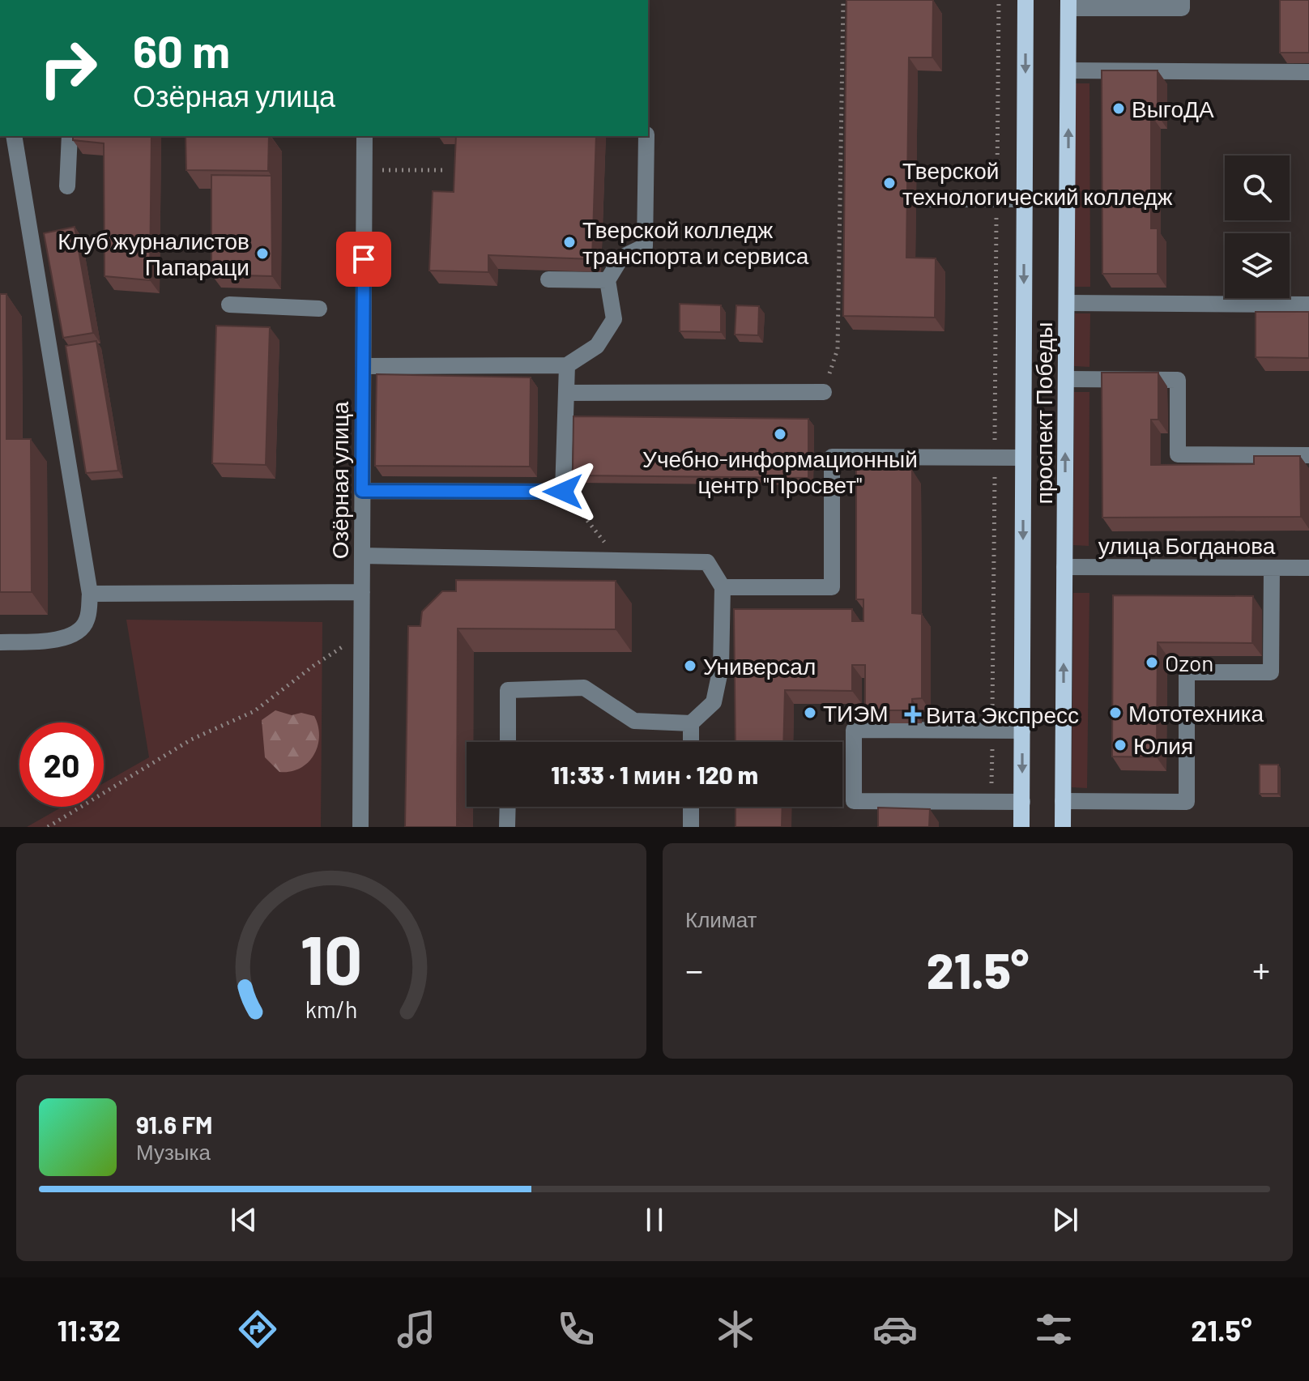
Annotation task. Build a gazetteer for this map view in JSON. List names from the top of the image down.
{
  "streets": {
    "main road": ["проспект Победы"],
    "street": ["Озёрная улица", "улица Богданова"]
  },
  "crossings": [
    ["проспект Победы", "улица Богданова"]
  ],
  "places": {
    "other": [
      "ВыгоДА",
      "Тверской технологический колледж",
      "Тверской колледж транспорта и сервиса",
      "Клуб журналистов Папараци",
      "Учебно-информационный центр \"Просвет\"",
      "Ozon",
      "Универсал",
      "ТИЭМ",
      "Мототехника",
      "Юлия"
    ],
    "health": ["Вита Экспресс"]
  },
  "page": {
    "turn": ["60 m", "Озёрная улица"],
    "limit": "20",
    "trip": "11:33 · 1 мин · 120 m",
    "tile": "Климат",
    "heat": ["−", "21.5°", "+"],
    "song": ["91.6 FM", "Музыка"],
    "tabs": ["11:32", "21.5°"],
    "gauge": ["10", "km/h"]
  }
}
